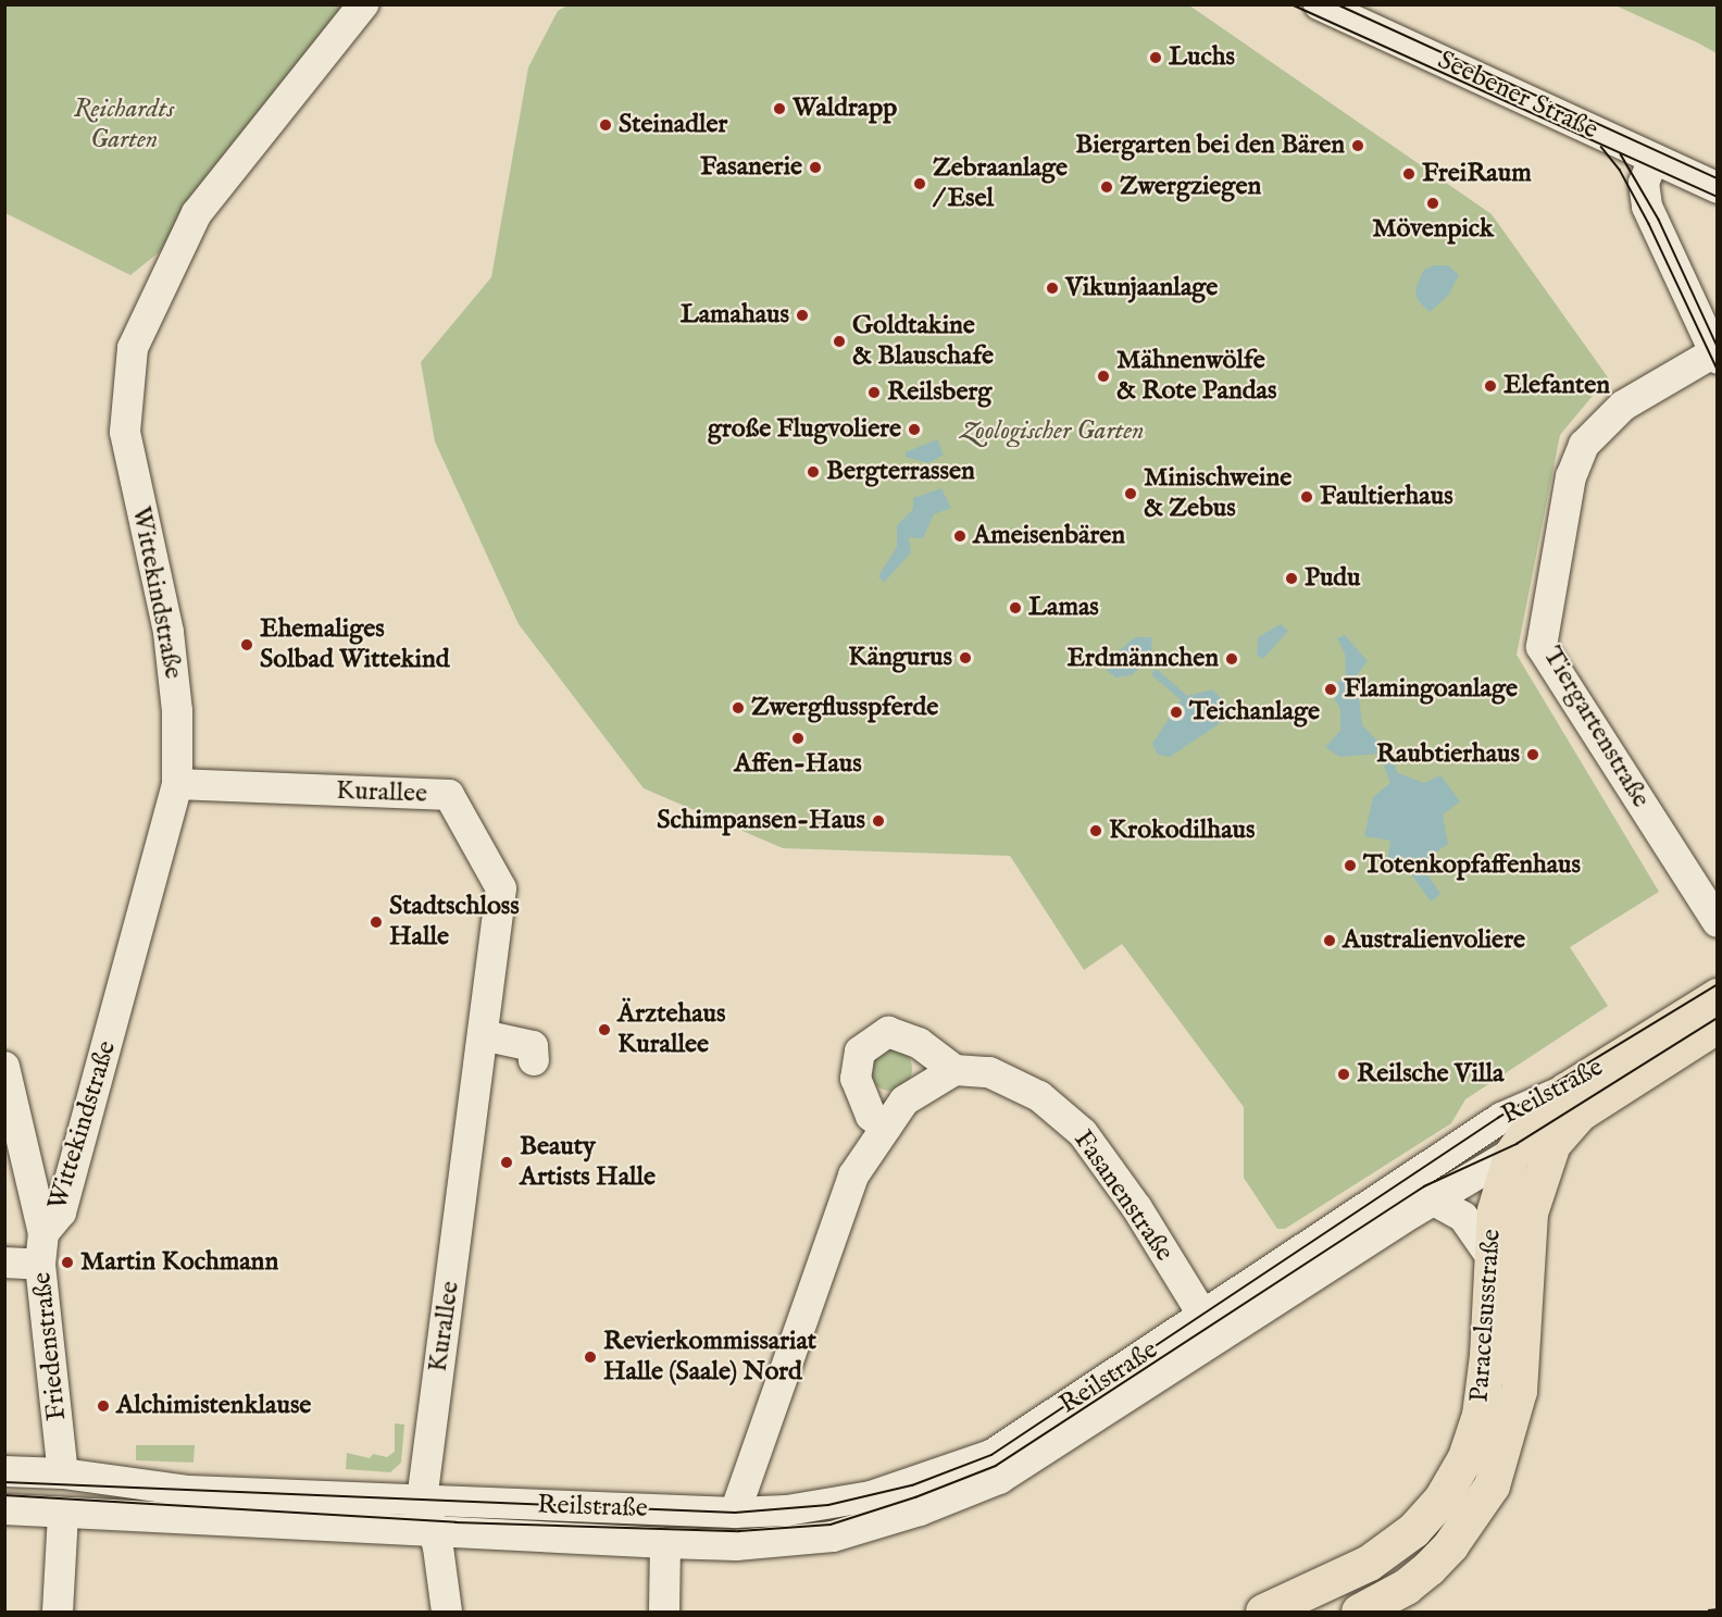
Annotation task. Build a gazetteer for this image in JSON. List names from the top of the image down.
{
  "streets": {
    "main road": ["Reilstraße", "Paracelsusstraße"],
    "street": [
      "Seebener Straße",
      "Wittekindstraße",
      "Tiergartenstraße",
      "Kurallee",
      "Fasanenstraße",
      "Friedenstraße"
    ]
  },
  "crossings": [
    ["Wittekindstraße", "Kurallee"],
    ["Wittekindstraße", "Friedenstraße"],
    ["Kurallee", "Reilstraße"],
    ["Reilstraße", "Fasanenstraße"],
    ["Reilstraße", "Paracelsusstraße"],
    ["Reilstraße", "Friedenstraße"]
  ],
  "parks": ["Reichardts Garten", "Zoologischer Garten"],
  "places": [
    "Luchs",
    "Waldrapp",
    "Steinadler",
    "Biergarten bei den Bären",
    "Fasanerie",
    "FreiRaum",
    "Zebraanlage / Esel",
    "Zwergziegen",
    "Mövenpick",
    "Vikunjaanlage",
    "Lamahaus",
    "Goldtakine & Blauschafe",
    "Mähnenwölfe & Rote Pandas",
    "Elefanten",
    "Reilsberg",
    "große Flugvoliere",
    "Bergterrassen",
    "Minischweine & Zebus",
    "Faultierhaus",
    "Ameisenbären",
    "Pudu",
    "Lamas",
    "Ehemaliges Solbad Wittekind",
    "Kängurus",
    "Erdmännchen",
    "Flamingoanlage",
    "Zwergflusspferde",
    "Teichanlage",
    "Affen-Haus",
    "Raubtierhaus",
    "Schimpansen-Haus",
    "Krokodilhaus",
    "Totenkopfaffenhaus",
    "Stadtschloss Halle",
    "Australienvoliere",
    "Ärztehaus Kurallee",
    "Reilsche Villa",
    "Beauty Artists Halle",
    "Martin Kochmann",
    "Revierkommissariat Halle (Saale) Nord",
    "Alchimistenklause"
  ]
}
